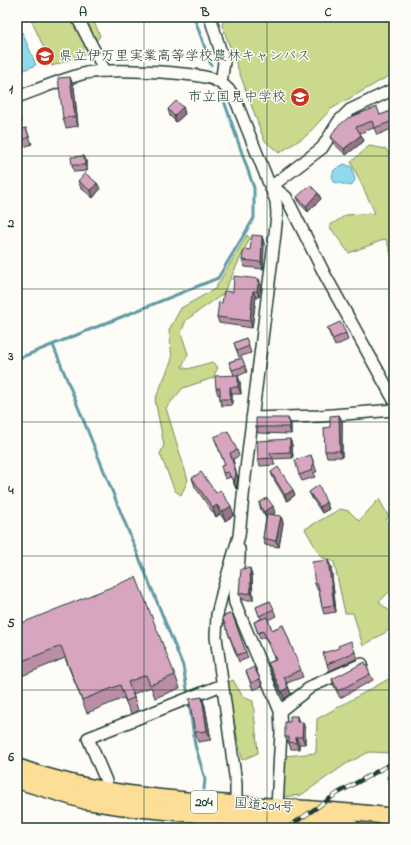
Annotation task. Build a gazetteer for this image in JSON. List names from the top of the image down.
{
  "streets": {
    "highway": ["204", "国道204号"]
  },
  "places": {
    "school or university": ["県立伊万里実業高等学校農林キャンパス", "市立国見中学校"]
  },
  "grid": {
    "columns": ["A", "B", "C"],
    "rows": [
      "1",
      "2",
      "3",
      "4",
      "5",
      "6"
    ]
  }
}
